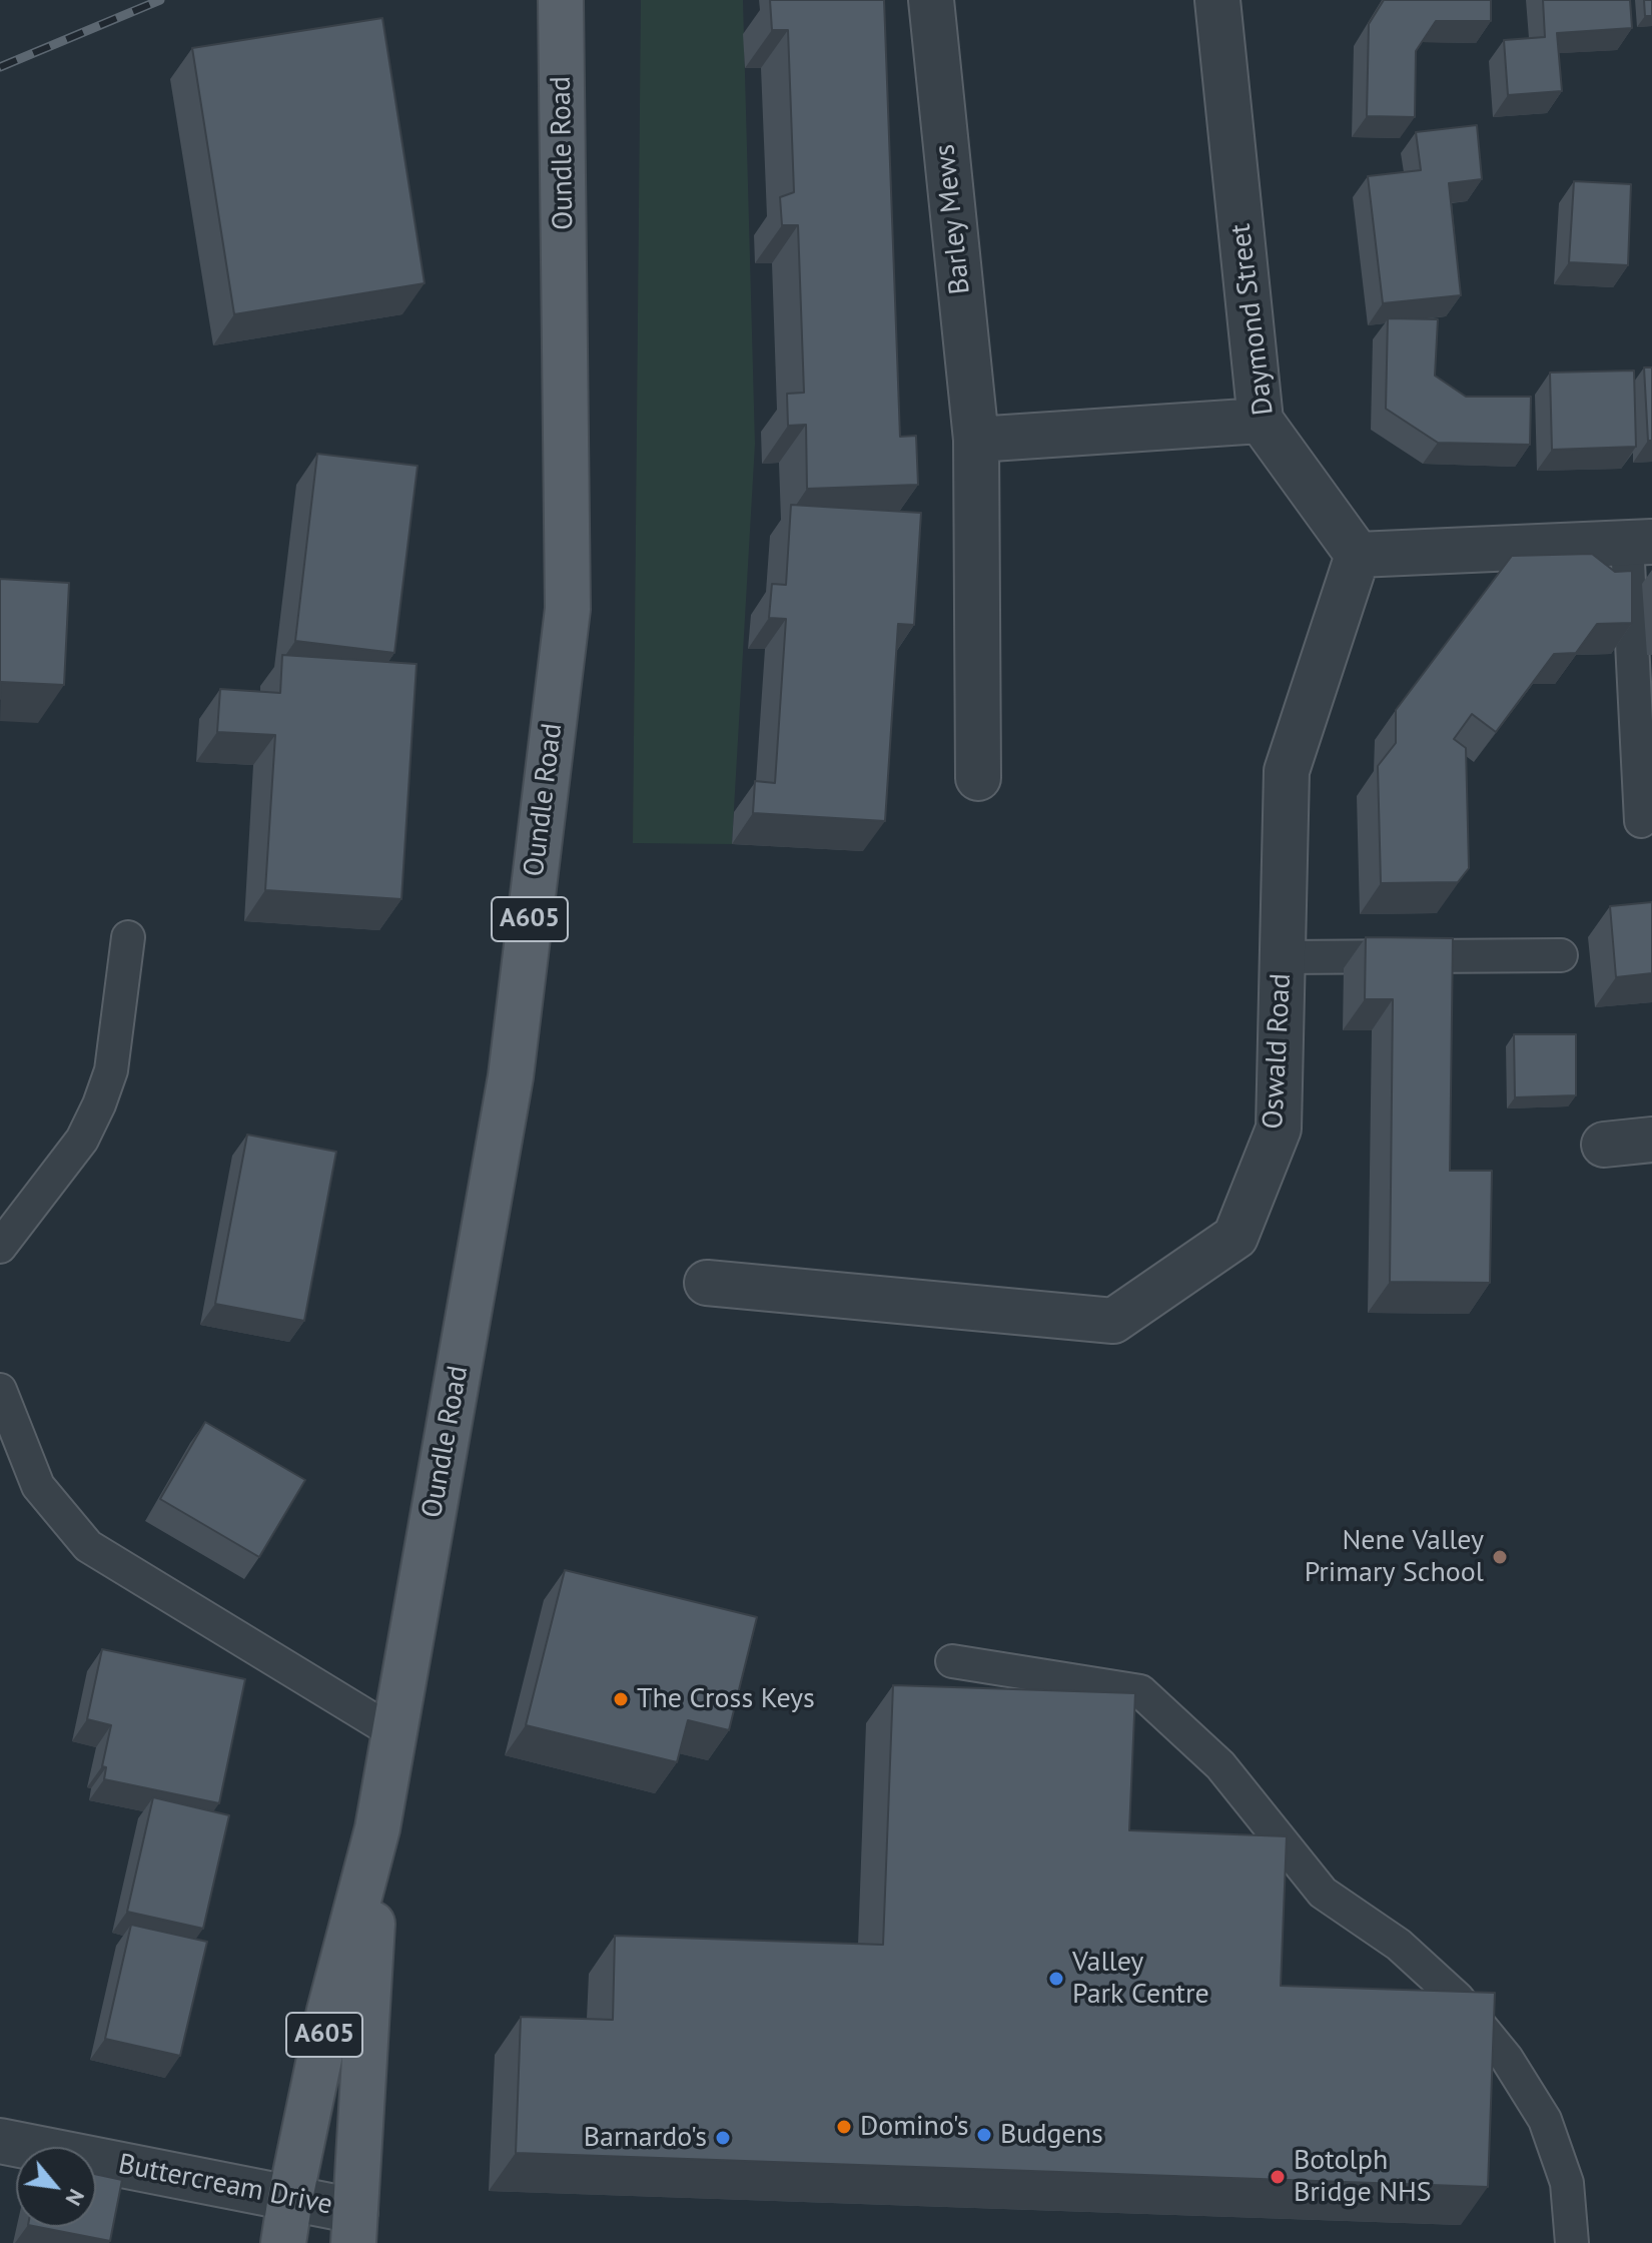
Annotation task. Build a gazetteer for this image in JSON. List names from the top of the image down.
{
  "streets": {
    "main road": ["Oundle Road", "A605"],
    "street": [
      "Barley Mews",
      "Daymond Street",
      "Oswald Road",
      "Buttercream Drive"
    ]
  },
  "crossings": [
    ["Oundle Road", "Buttercream Drive"],
    ["Daymond Street", "Oswald Road"]
  ],
  "places": [
    "Nene Valley Primary School",
    "The Cross Keys",
    "Valley Park Centre",
    "Domino's",
    "Budgens",
    "Barnardo's",
    "Botolph Bridge NHS"
  ],
  "north": "bottom right"
}
